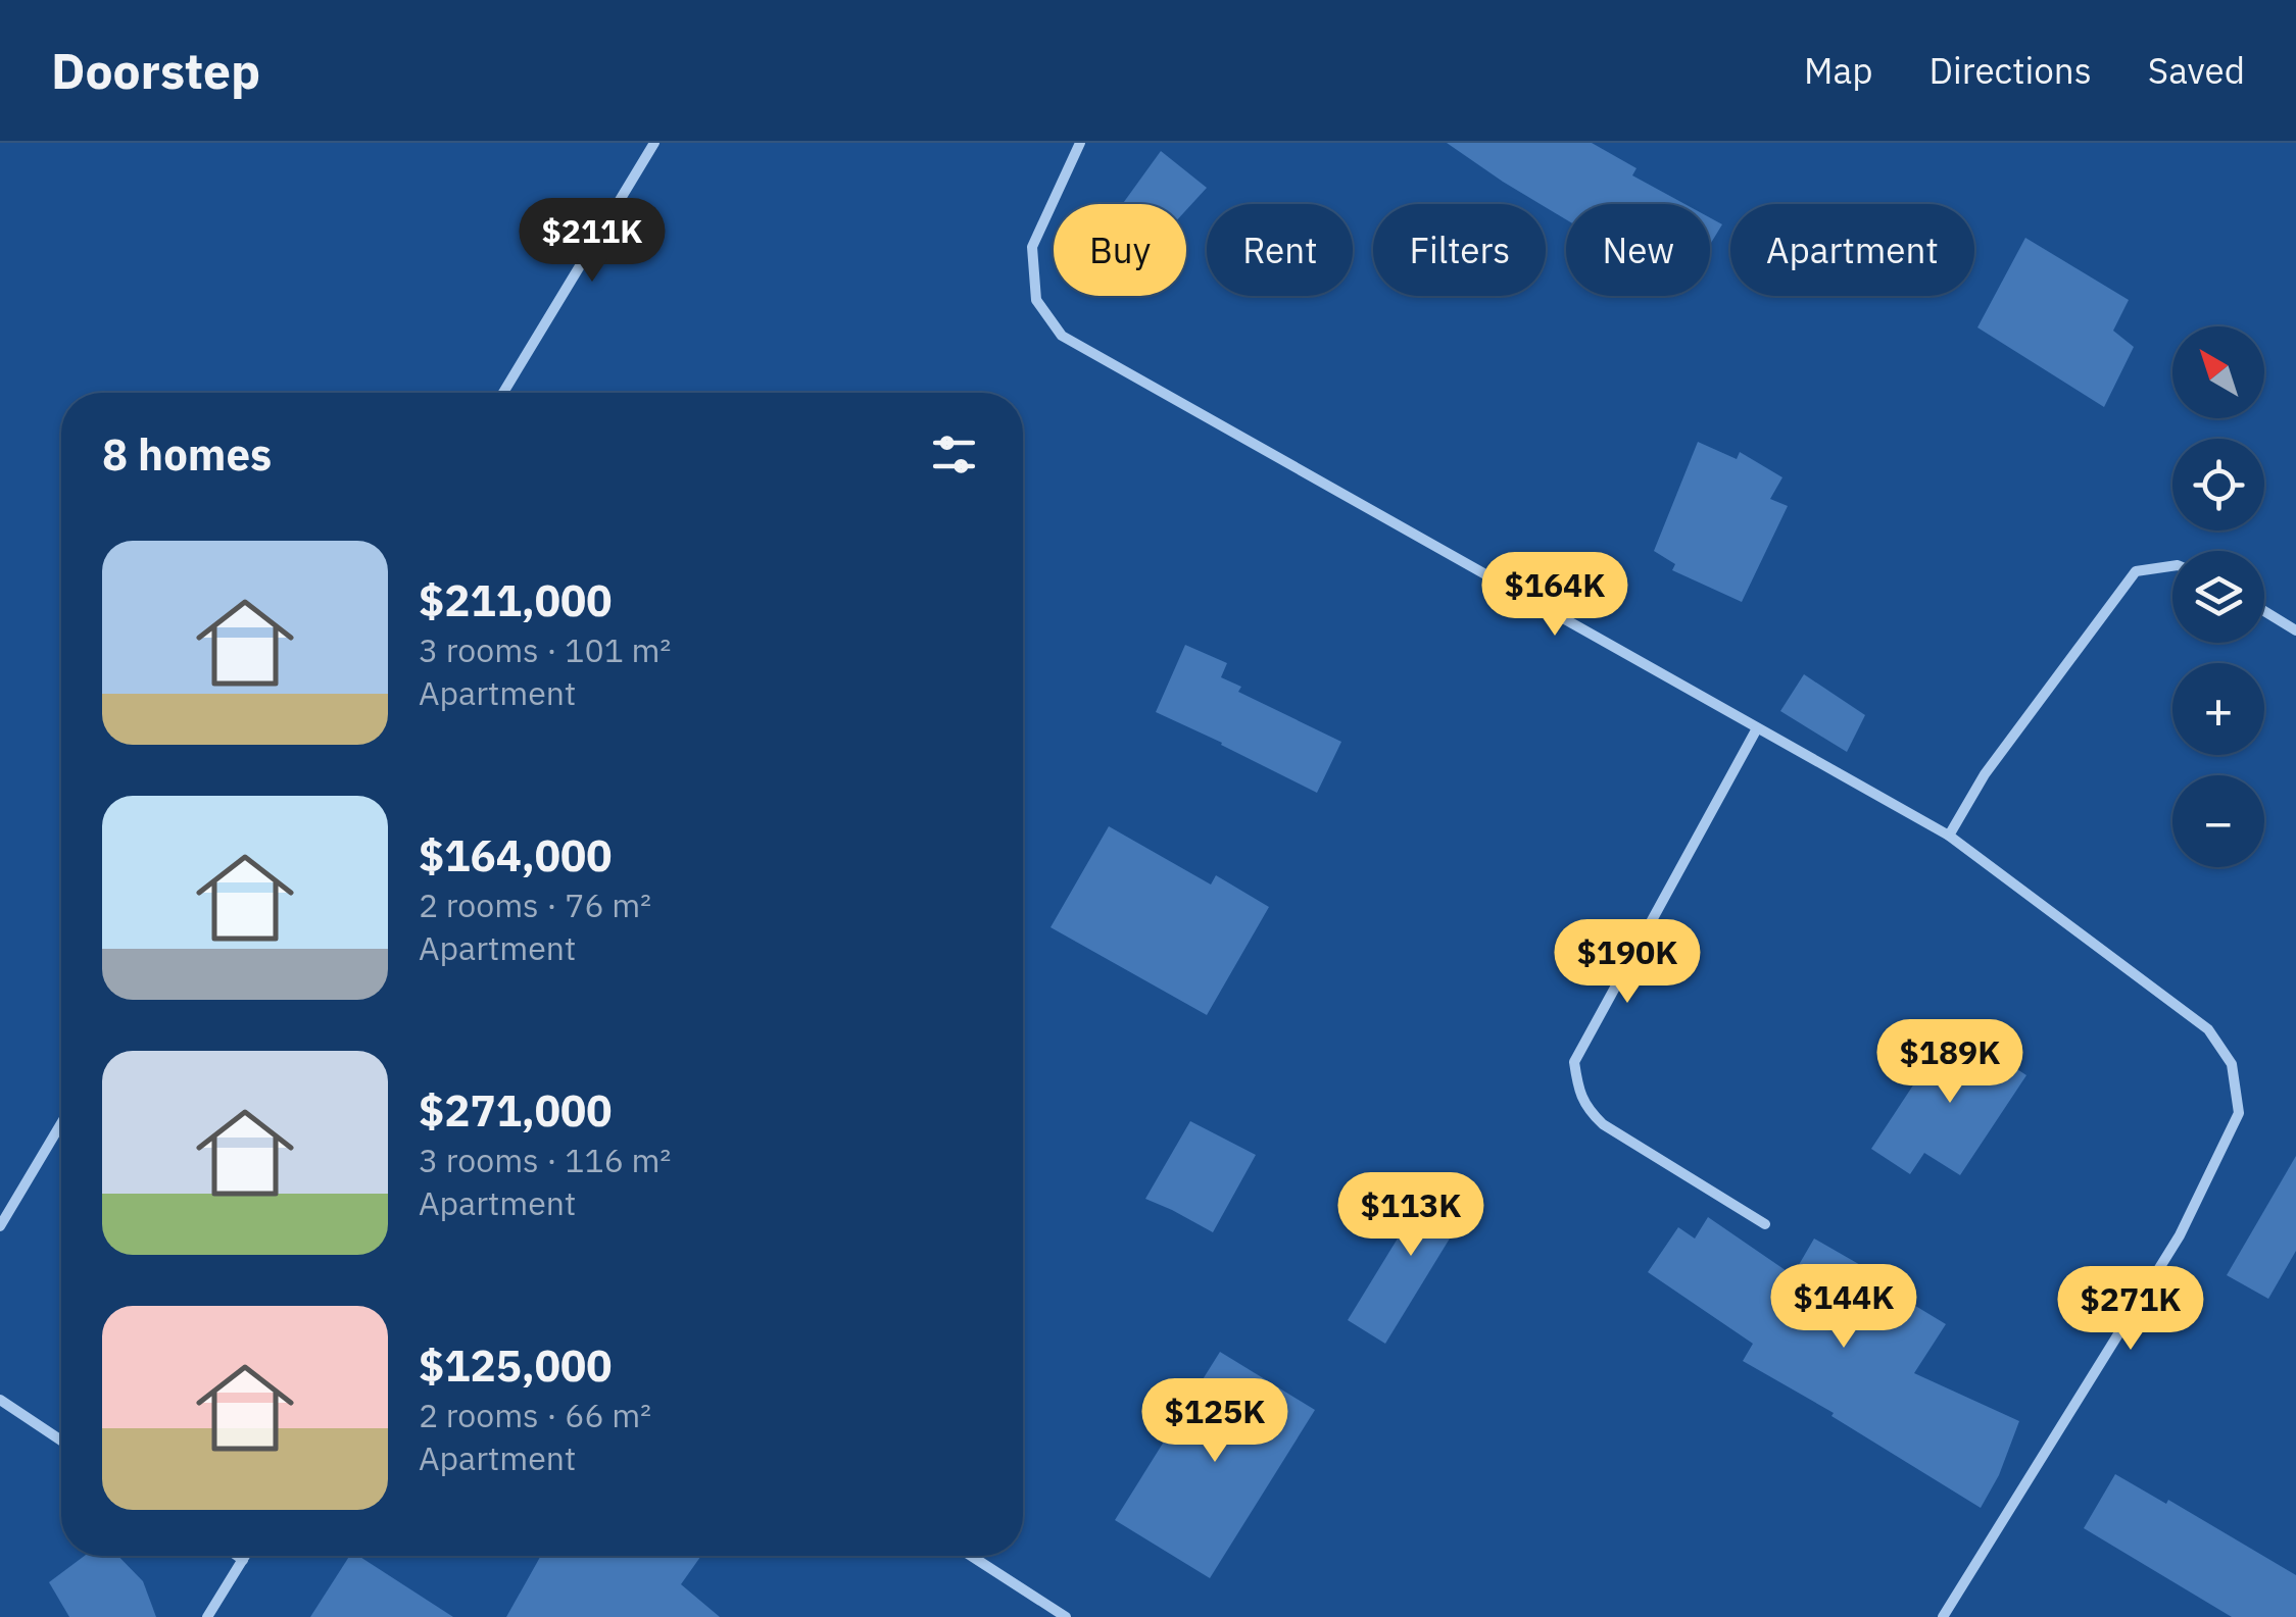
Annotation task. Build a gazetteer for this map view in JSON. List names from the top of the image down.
{
  "north": "top left",
  "page": {
    "header": "Doorstep",
    "nav": ["Map", "Directions", "Saved"],
    "price": [
      "$211K",
      "$164K",
      "$190K",
      "$189K",
      "$113K",
      "$144K",
      "$271K",
      "$125K"
    ],
    "chip": [
      "Buy",
      "Rent",
      "Filters",
      "New",
      "Apartment"
    ],
    "map_buttons": ["+", "−"],
    "heading": "8 homes",
    "list": [
      {
        "name": "$211,000",
        "note": "3 rooms · 101 m² · Apartment"
      },
      {
        "name": "$164,000",
        "note": "2 rooms · 76 m² · Apartment"
      },
      {
        "name": "$271,000",
        "note": "3 rooms · 116 m² · Apartment"
      },
      {
        "name": "$125,000",
        "note": "2 rooms · 66 m² · Apartment"
      }
    ]
  }
}
